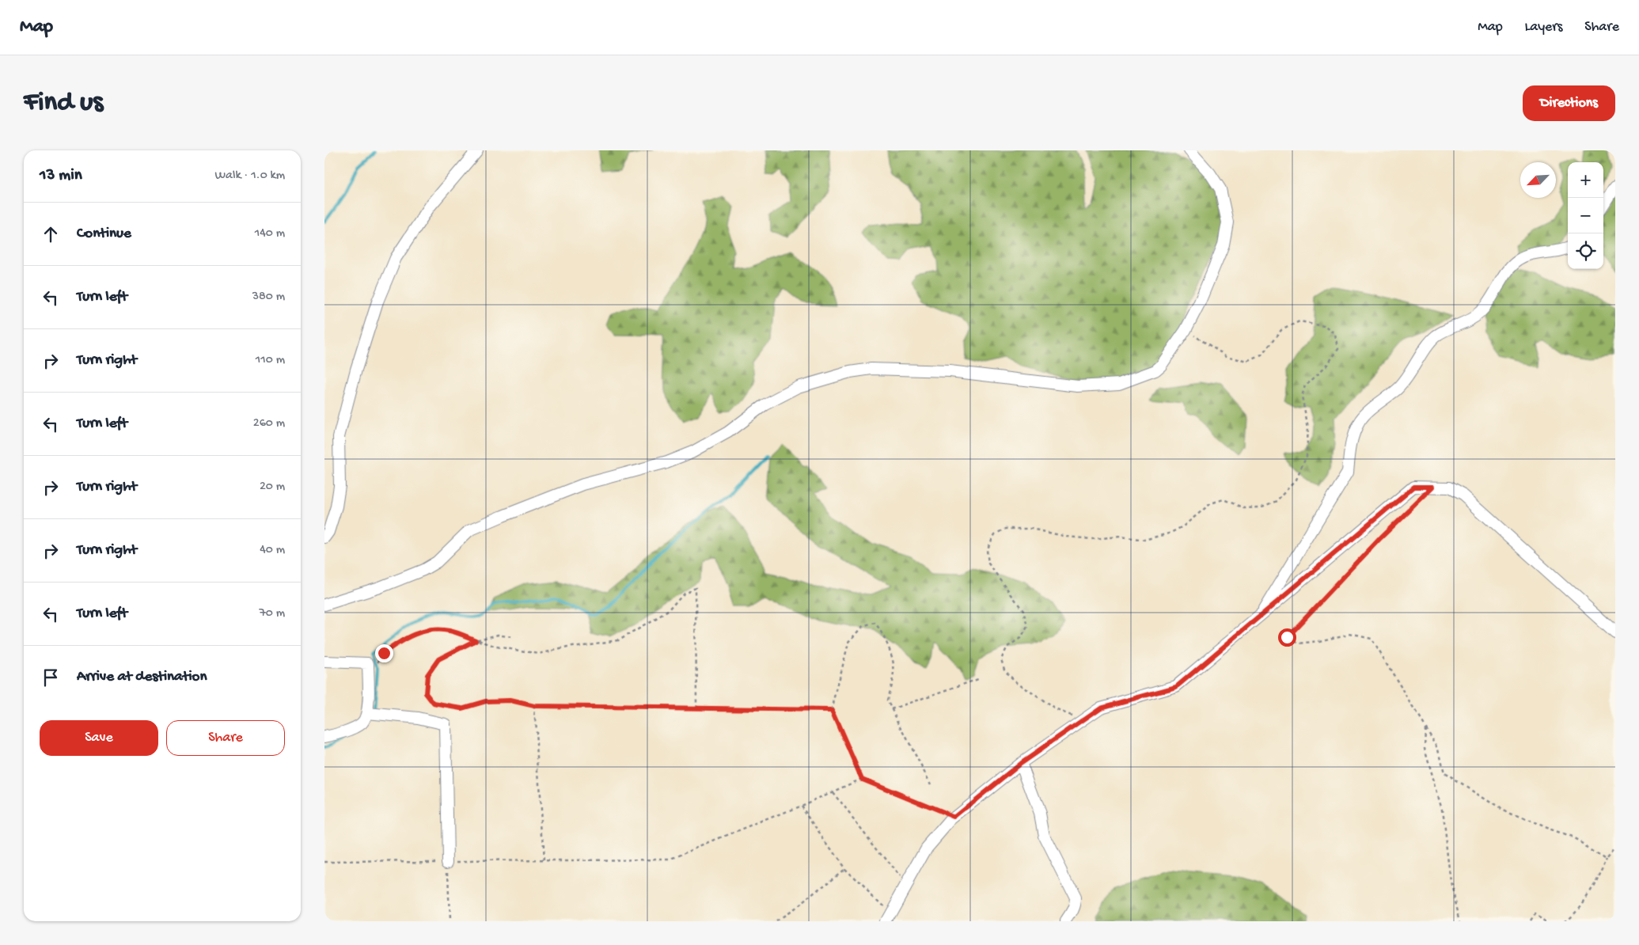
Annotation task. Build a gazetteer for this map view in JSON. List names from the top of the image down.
{
  "north": "bottom left",
  "page": {
    "header": "Map",
    "nav": ["Map", "Layers", "Share"],
    "buttons": [
      "Directions",
      ["Save", "Share"]
    ],
    "title": "Find us",
    "heading": ["13 min", "Walk · 1.0 km"],
    "map_buttons": ["+", "−"],
    "list": [
      ["Continue", "140 m"],
      ["Turn left", "380 m"],
      ["Turn right", "110 m"],
      ["Turn left", "260 m"],
      ["Turn right", "20 m"],
      ["Turn right", "40 m"],
      ["Turn left", "70 m"],
      "Arrive at destination"
    ]
  }
}
